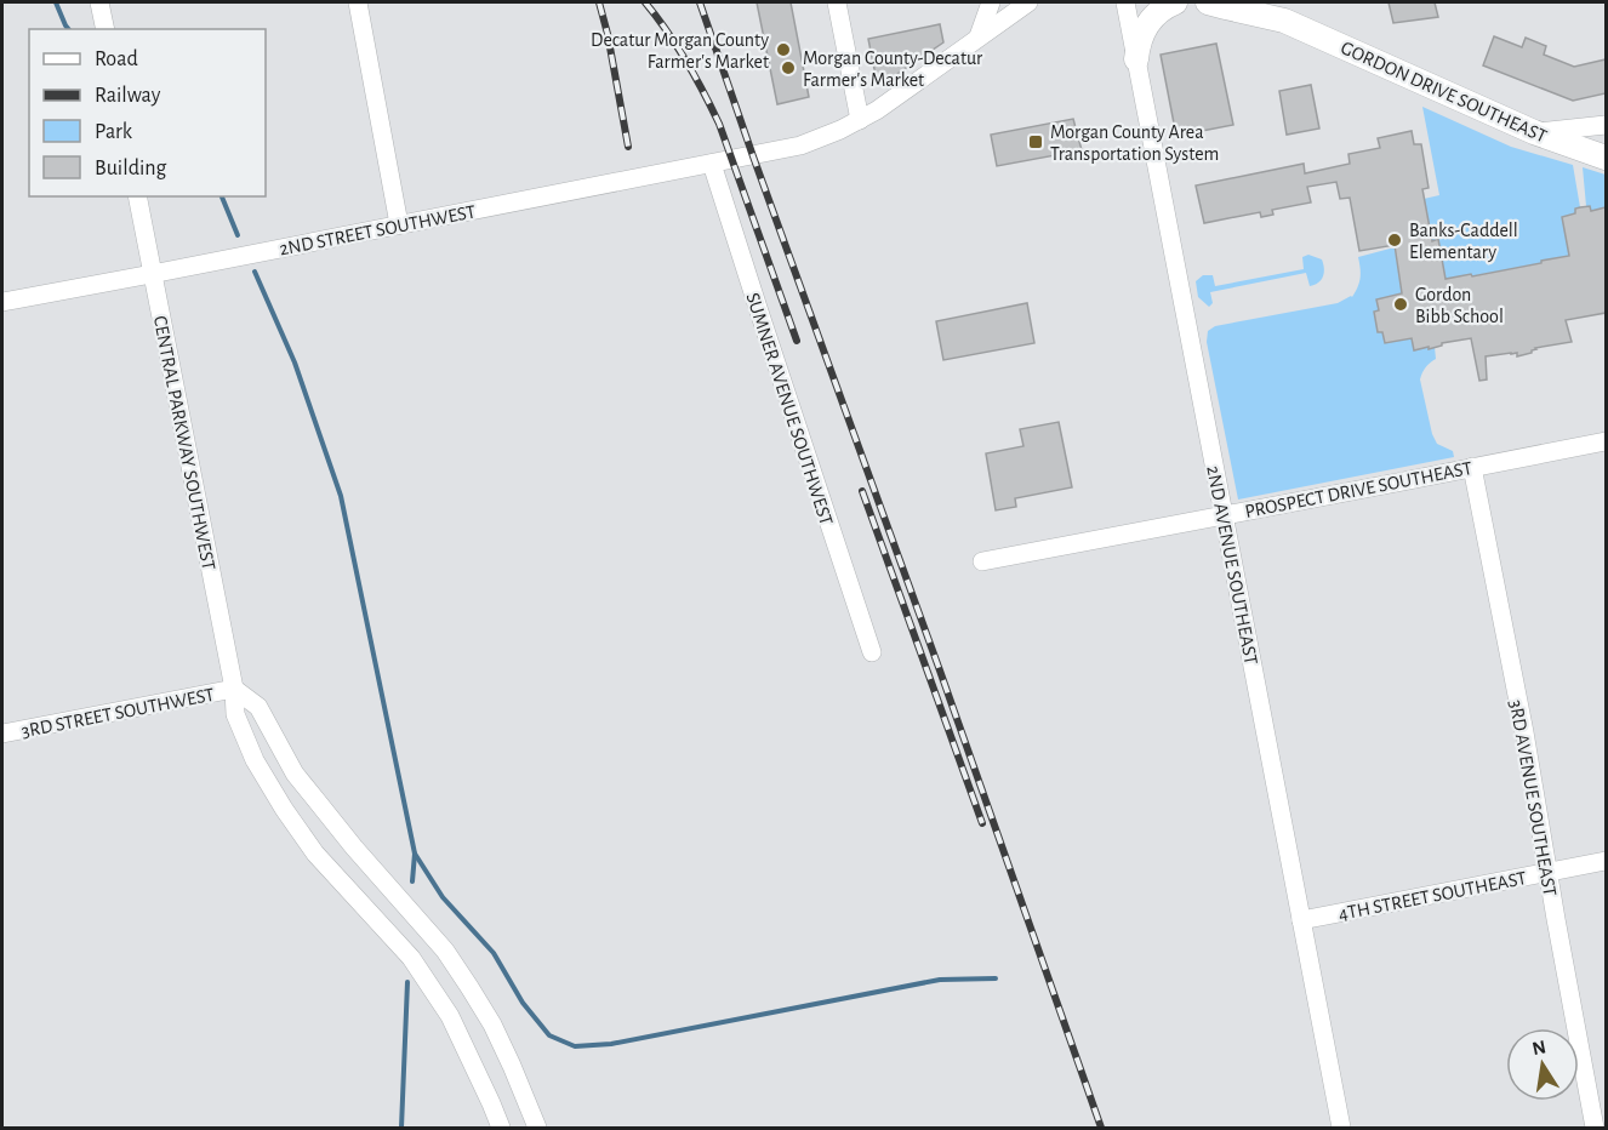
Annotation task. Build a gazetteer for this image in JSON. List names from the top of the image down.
{
  "streets": {
    "main road": ["GORDON DRIVE SOUTHEAST"],
    "street": [
      "2ND STREET SOUTHWEST",
      "SUMNER AVENUE SOUTHWEST",
      "CENTRAL PARKWAY SOUTHWEST",
      "PROSPECT DRIVE SOUTHEAST",
      "2ND AVENUE SOUTHEAST",
      "3RD STREET SOUTHWEST",
      "3RD AVENUE SOUTHEAST",
      "4TH STREET SOUTHEAST"
    ]
  },
  "crossings": [
    ["2ND STREET SOUTHWEST", "SUMNER AVENUE SOUTHWEST"],
    ["2ND STREET SOUTHWEST", "CENTRAL PARKWAY SOUTHWEST"],
    ["CENTRAL PARKWAY SOUTHWEST", "3RD STREET SOUTHWEST"],
    ["PROSPECT DRIVE SOUTHEAST", "2ND AVENUE SOUTHEAST"],
    ["PROSPECT DRIVE SOUTHEAST", "3RD AVENUE SOUTHEAST"],
    ["2ND AVENUE SOUTHEAST", "4TH STREET SOUTHEAST"],
    ["3RD AVENUE SOUTHEAST", "4TH STREET SOUTHEAST"]
  ],
  "places": {
    "other": [
      "Decatur Morgan County Farmer's Market",
      "Morgan County-Decatur Farmer's Market",
      "Banks-Caddell Elementary",
      "Gordon Bibb School"
    ],
    "transit": ["Morgan County Area Transportation System"]
  },
  "legend": [
    "Road",
    "Railway",
    "Park",
    "Building"
  ],
  "north": "top"
}
